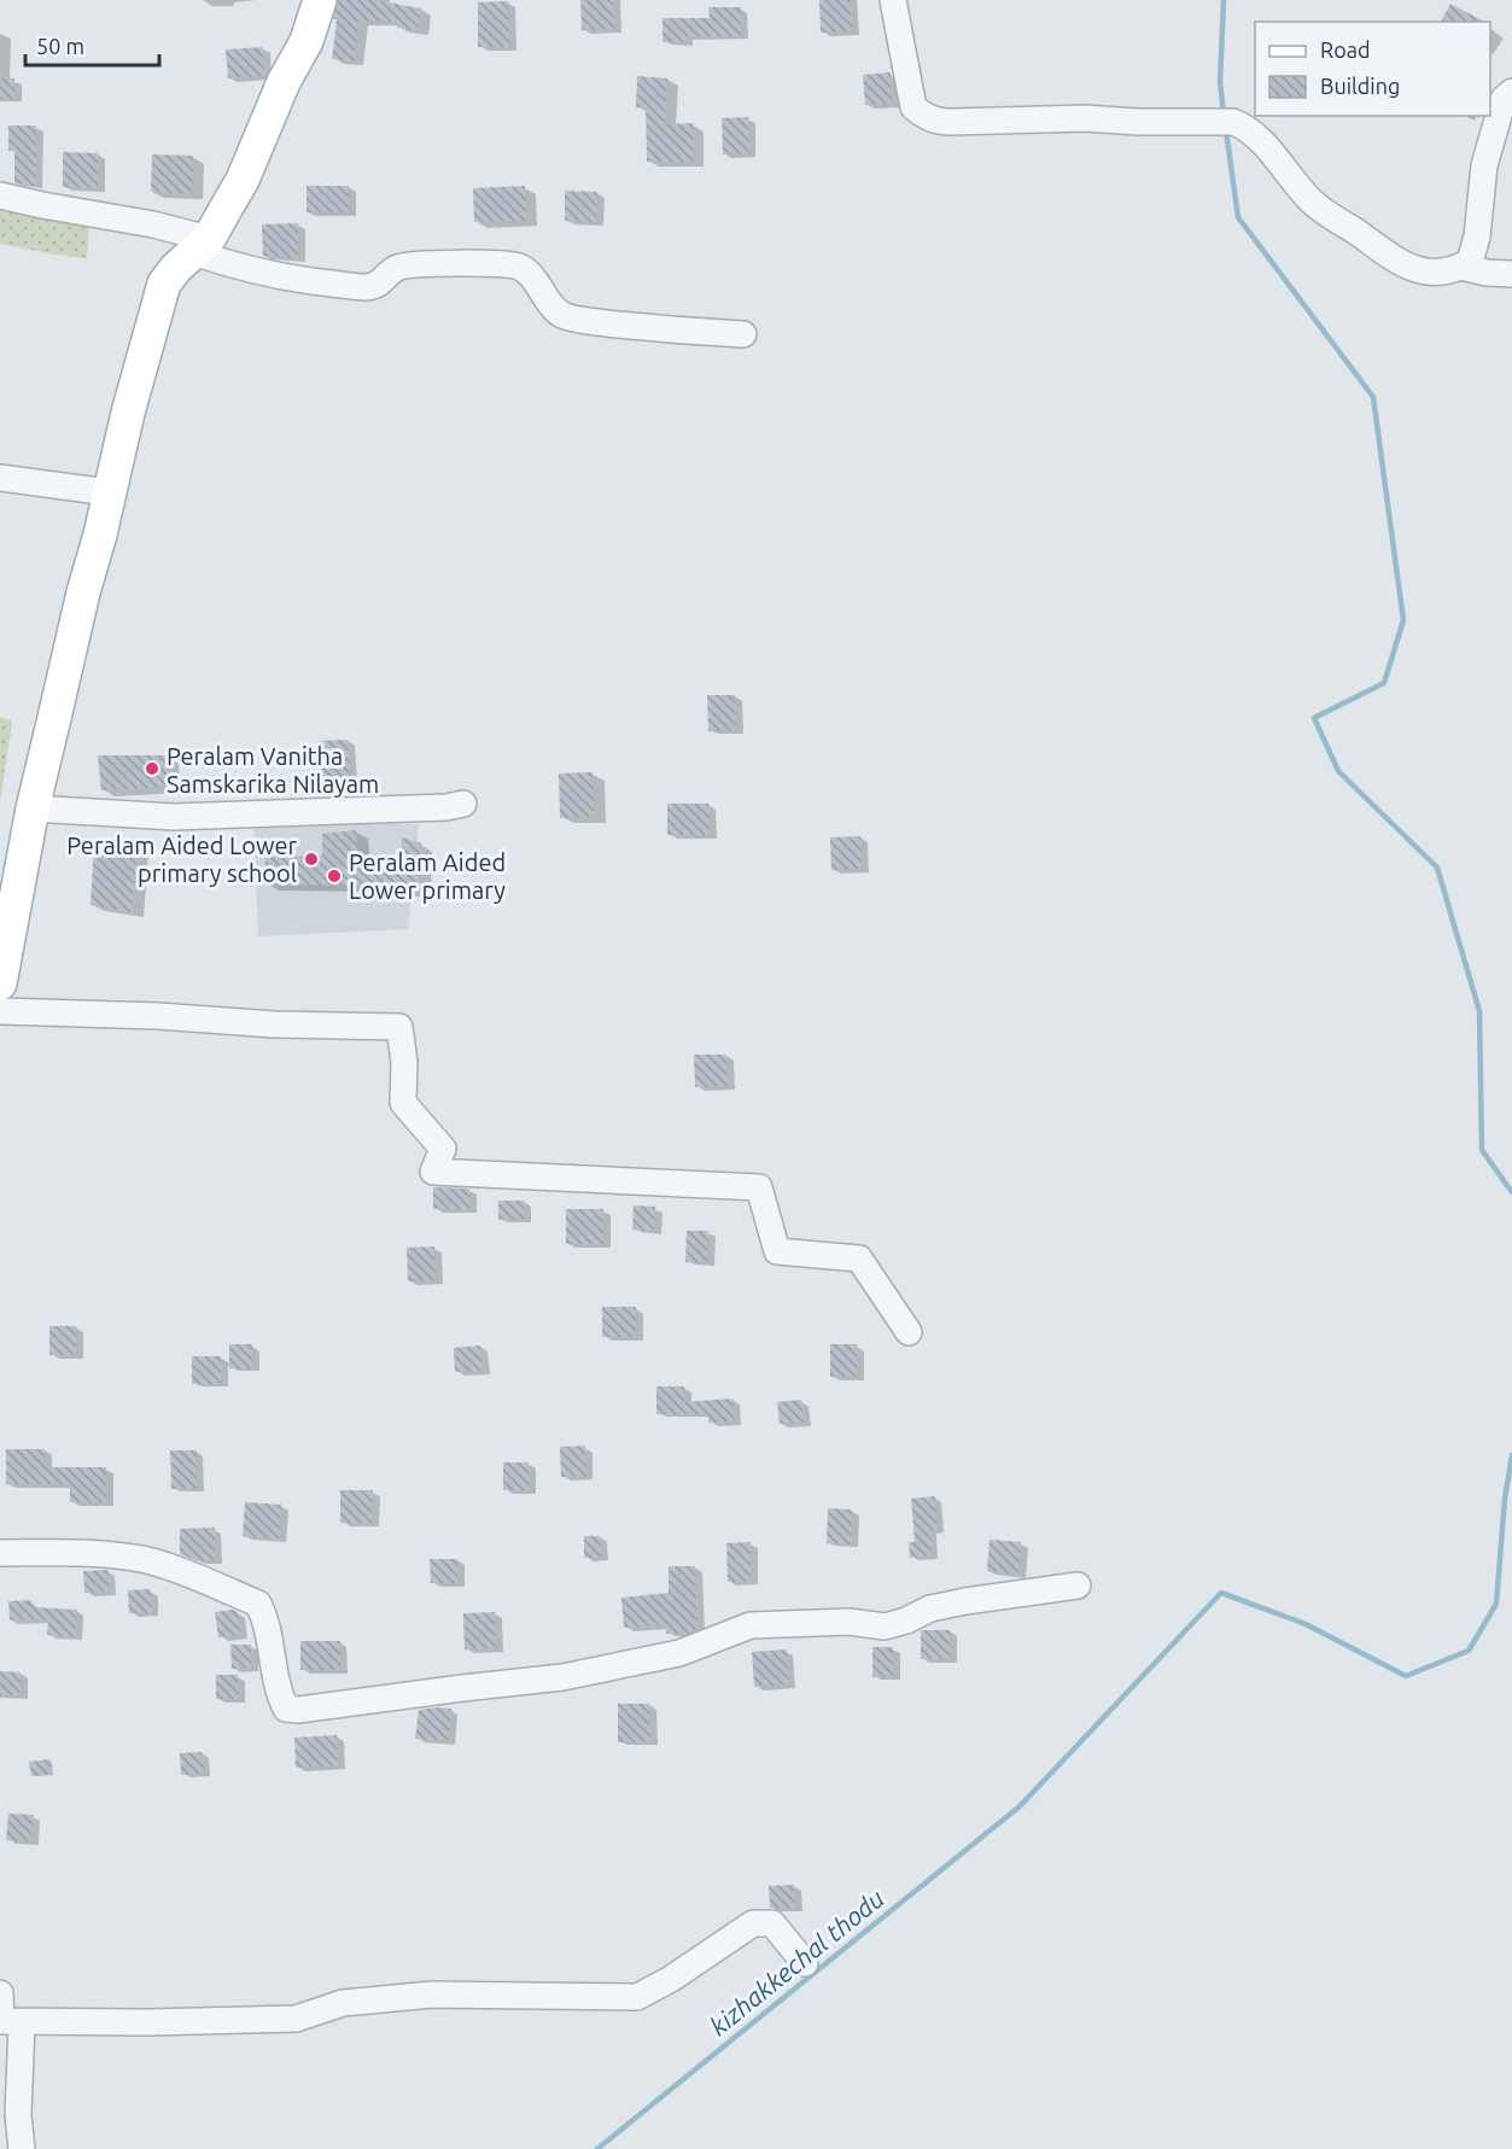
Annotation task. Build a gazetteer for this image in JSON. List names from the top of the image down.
{
  "water": ["kizhakkechal thodu"],
  "places": ["Peralam Vanitha Samskarika Nilayam", "Peralam Aided Lower primary school", "Peralam Aided Lower primary"],
  "legend": ["Road", "Building"],
  "scale_bar": "50 m"
}
